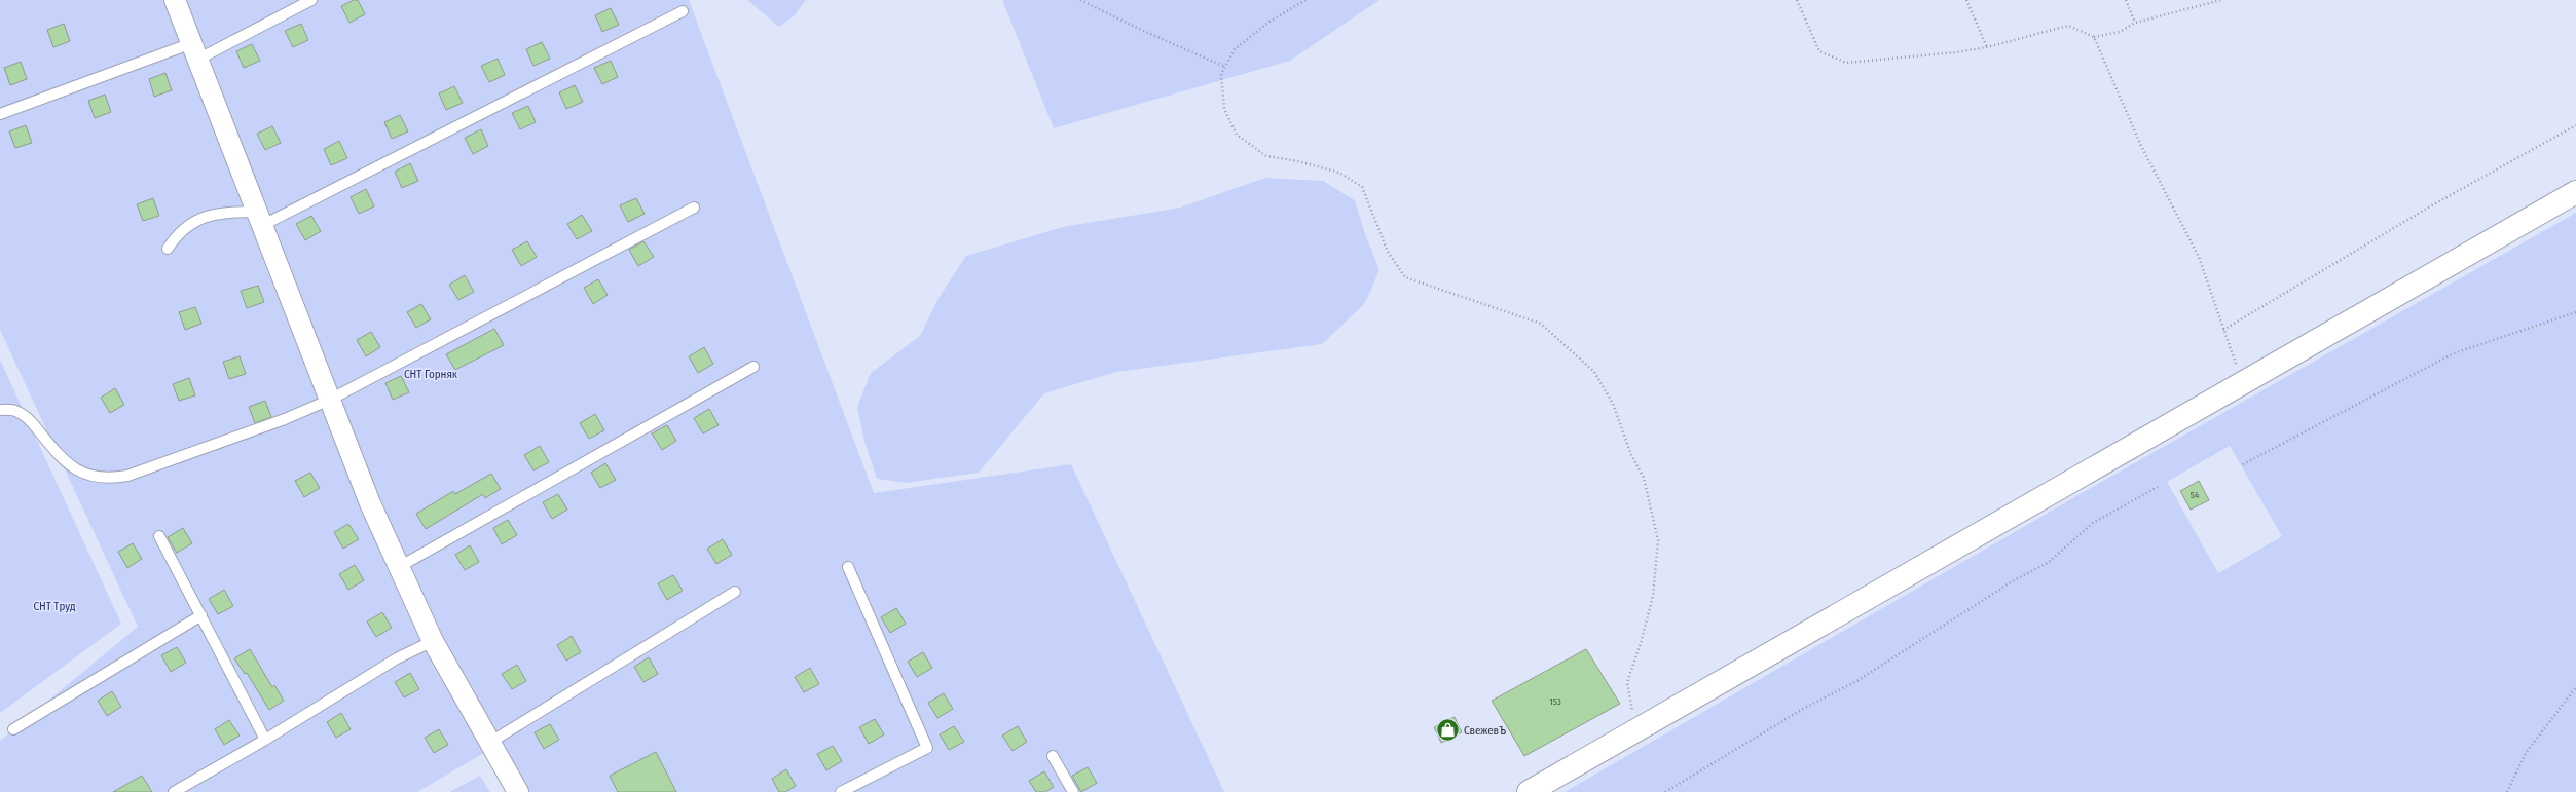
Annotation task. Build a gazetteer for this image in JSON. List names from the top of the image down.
{
  "parks": ["СНТ Горняк", "СНТ Труд"],
  "places": {
    "shop": ["СвежевЪ"]
  },
  "house_numbers": ["54", "153"]
}
